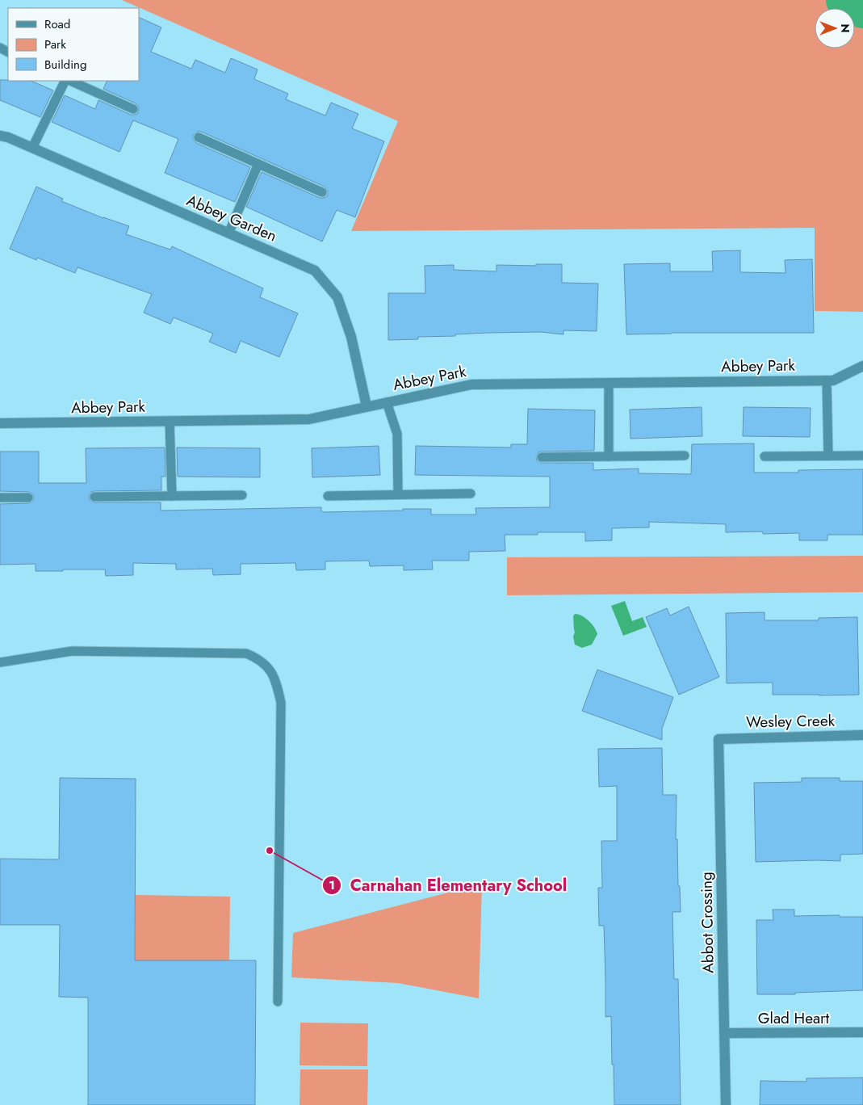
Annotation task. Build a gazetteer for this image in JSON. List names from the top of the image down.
{
  "streets": {
    "street": [
      "Abbey Garden",
      "Abbey Park",
      "Wesley Creek",
      "Abbot Crossing",
      "Glad Heart"
    ]
  },
  "crossings": [
    ["Abbey Garden", "Abbey Park"],
    ["Wesley Creek", "Abbot Crossing"],
    ["Abbot Crossing", "Glad Heart"]
  ],
  "places": ["Carnahan Elementary School"],
  "legend": ["Road", "Park", "Building"],
  "north": "right"
}
